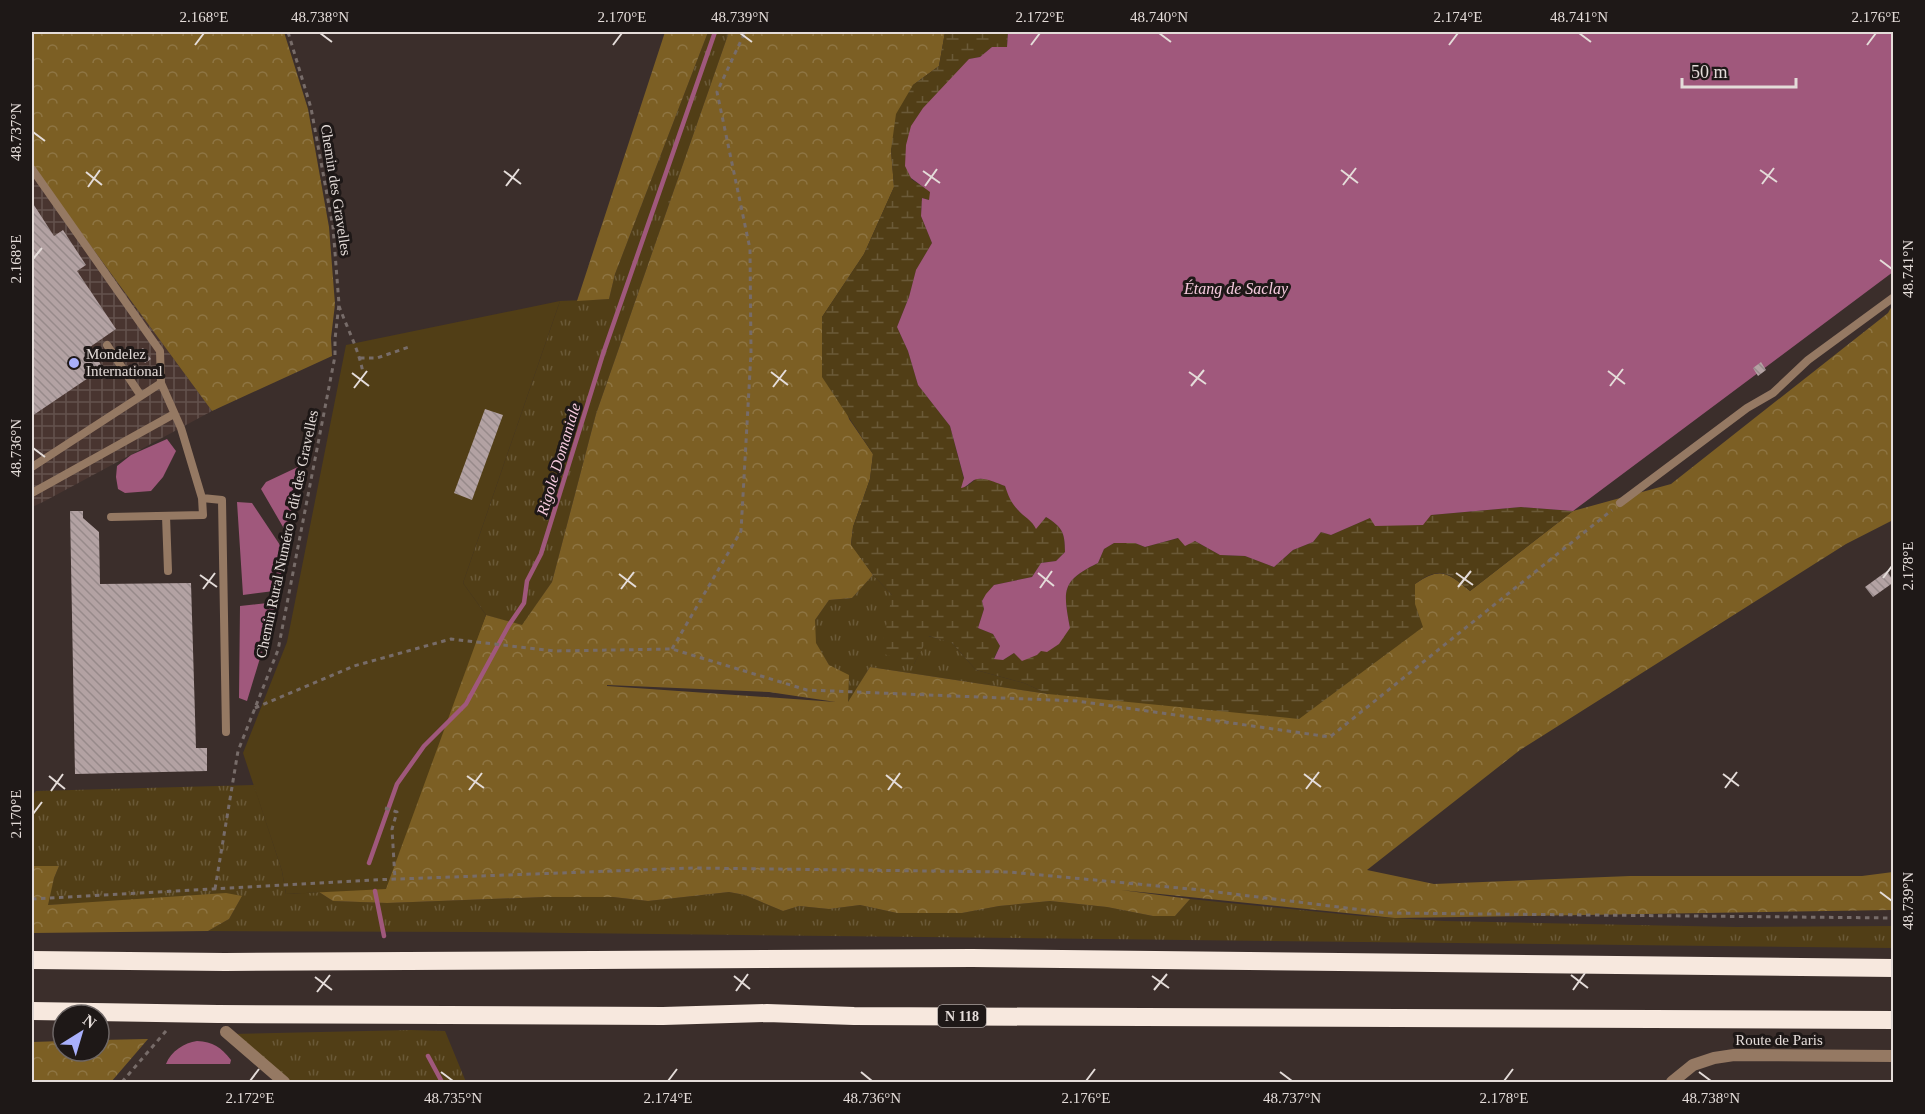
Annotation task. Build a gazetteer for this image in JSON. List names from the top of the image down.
{
  "streets": {
    "highway": ["N 118"],
    "street": ["Route de Paris"],
    "path": ["Chemin des Gravelles", "Chemin Rural Numéro 5 dit des Gravelles"]
  },
  "crossings": [
    ["Chemin des Gravelles", "Chemin Rural Numéro 5 dit des Gravelles"]
  ],
  "water": ["Étang de Saclay", "Rigole Domaniale"],
  "places": ["Mondelez International"],
  "scale_bar": "50 m",
  "north": "top right",
  "coordinates": [
    "2.168°E",
    "48.738°N",
    "2.170°E",
    "48.739°N",
    "2.172°E",
    "48.740°N",
    "2.174°E",
    "48.741°N",
    "2.176°E",
    "48.737°N",
    "48.736°N",
    "2.178°E",
    "48.735°N"
  ]
}
